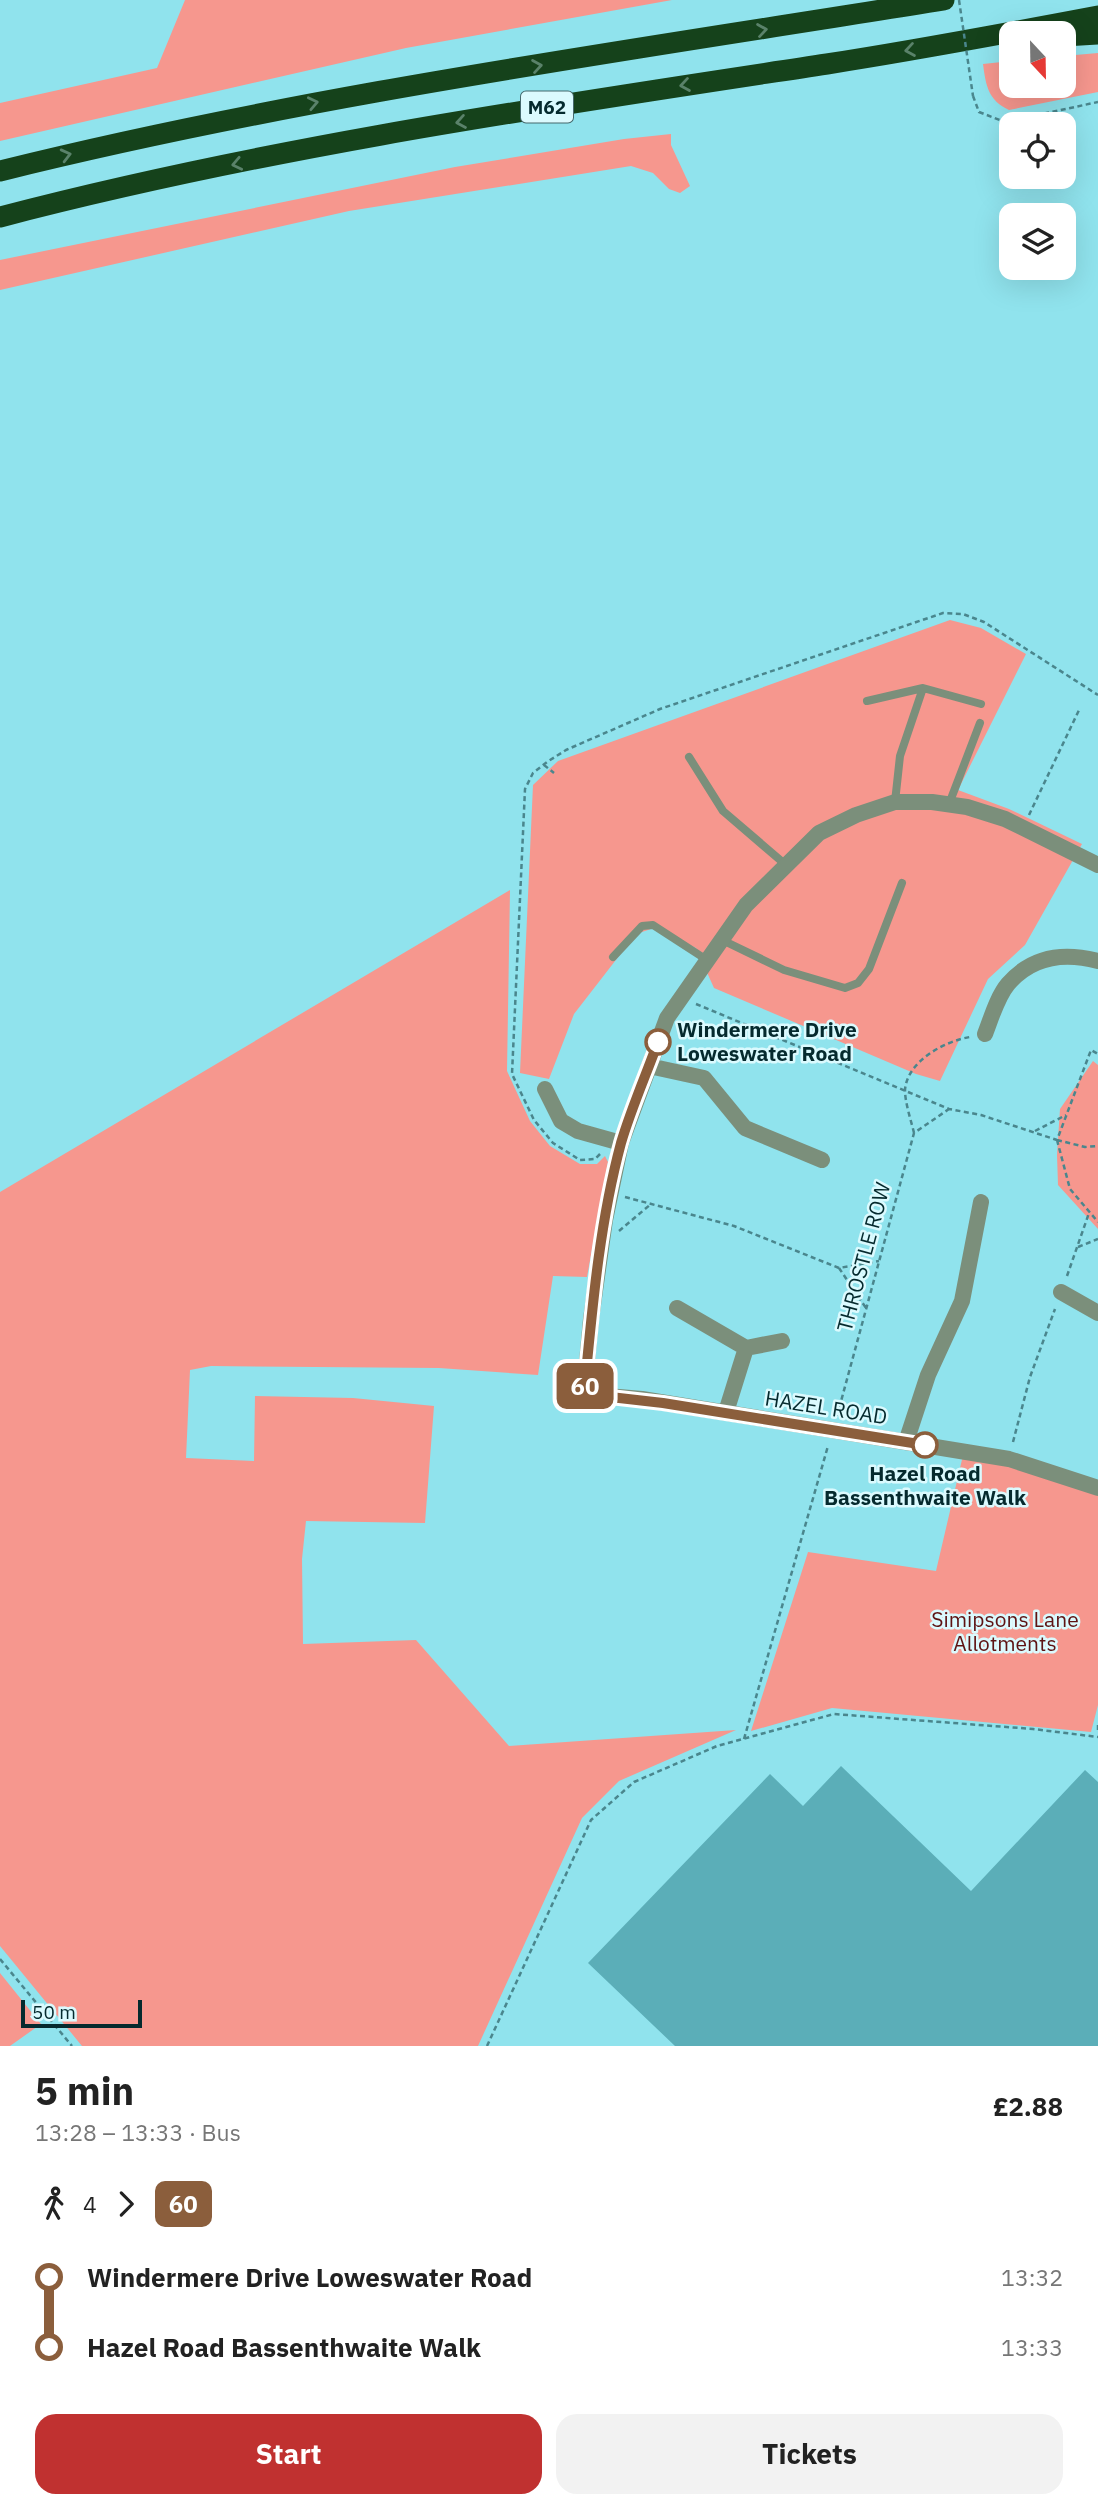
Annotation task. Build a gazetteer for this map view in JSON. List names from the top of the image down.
{
  "streets": {
    "highway": ["M62"],
    "street": ["HAZEL ROAD"],
    "path": ["THROSTLE ROW"]
  },
  "crossings": [
    ["THROSTLE ROW", "HAZEL ROAD"]
  ],
  "parks": ["Simipsons Lane Allotments"],
  "places": ["Windermere Drive Loweswater Road", "Hazel Road Bassenthwaite Walk"],
  "lines": ["bus line 60"],
  "scale_bar": "50 m",
  "north": "bottom",
  "page": {
    "on_map": "60",
    "scale": "50 m",
    "heading": ["5 min", "13:28 – 13:33 · Bus", "£2.88"],
    "legs": ["4", "60"],
    "list": [
      {
        "name": "Windermere Drive Loweswater Road",
        "value": "13:32"
      },
      {
        "name": "Hazel Road Bassenthwaite Walk",
        "value": "13:33"
      }
    ],
    "buttons": ["Start", "Tickets"]
  }
}
